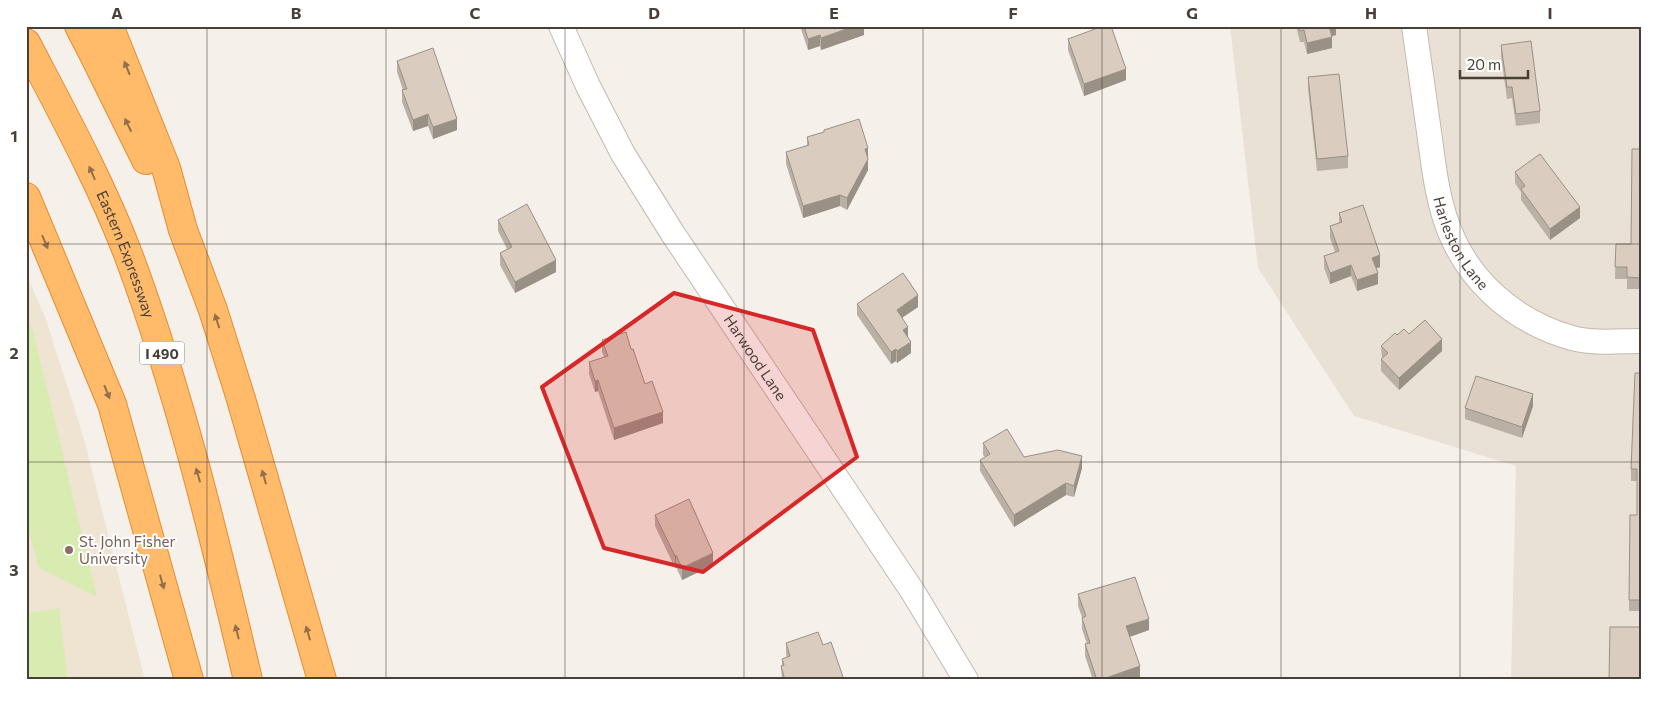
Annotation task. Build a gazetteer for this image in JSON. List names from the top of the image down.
{
  "streets": {
    "highway": ["Eastern Expressway", "I 490"],
    "street": ["Harleston Lane", "Harwood Lane"]
  },
  "places": ["St. John Fisher University"],
  "scale_bar": "20 m",
  "grid": {
    "columns": [
      "A",
      "B",
      "C",
      "D",
      "E",
      "F",
      "G",
      "H",
      "I"
    ],
    "rows": ["1", "2", "3"]
  }
}
